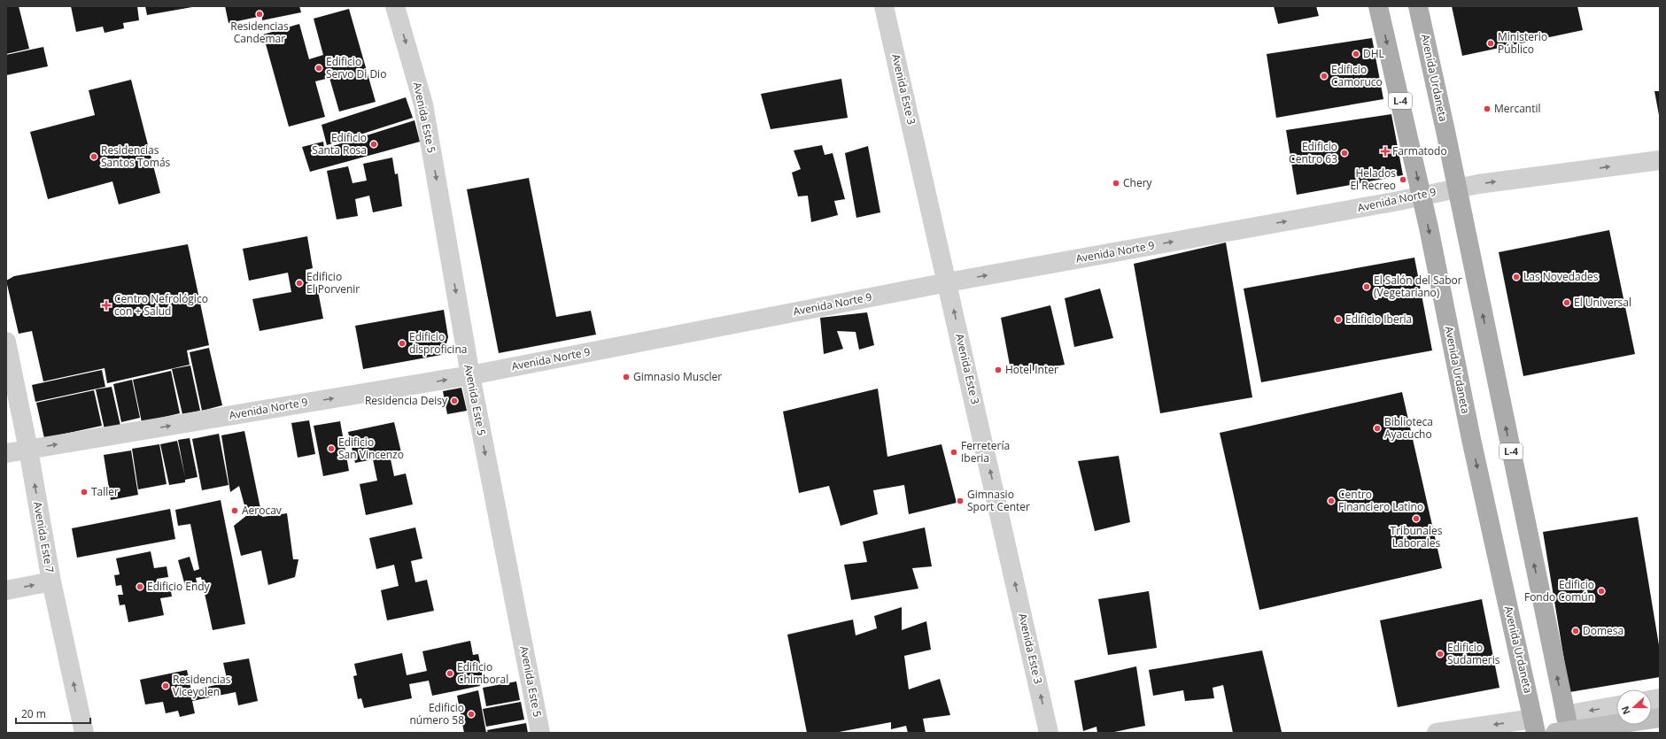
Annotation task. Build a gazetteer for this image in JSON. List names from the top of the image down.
{
  "streets": {
    "main road": ["Avenida Urdaneta", "L-4"],
    "street": [
      "Avenida Este 3",
      "Avenida Este 5",
      "Avenida Norte 9",
      "Avenida Este 7"
    ]
  },
  "crossings": [
    ["Avenida Urdaneta", "Avenida Norte 9"],
    ["Avenida Este 3", "Avenida Norte 9"],
    ["Avenida Este 5", "Avenida Norte 9"],
    ["Avenida Norte 9", "Avenida Este 7"]
  ],
  "one_way": [
    "Avenida Este 3",
    "Avenida Este 5",
    "Avenida Norte 9",
    "Avenida Este 7"
  ],
  "places": {
    "other": [
      "Residencias Candemar",
      "Ministerio Público",
      "DHL",
      "Edificio Servo Di Dio",
      "Edificio Camoruco",
      "Mercantil",
      "Edificio Santa Rosa",
      "Edificio Centro 63",
      "Residencias Santos Tomás",
      "Helados El Recreo",
      "Chery",
      "Las Novedades",
      "Edificio El Porvenir",
      "El Salón del Sabor (Vegetariano)",
      "El Universal",
      "Edificio Iberia",
      "Edificio disproficina",
      "Hotel Inter",
      "Gimnasio Muscler",
      "Residencia Deisy",
      "Biblioteca Ayacucho",
      "Edificio San Vincenzo",
      "Ferretería Iberia",
      "Taller",
      "Gimnasio Sport Center",
      "Centro Financiero Latino",
      "Aerocav",
      "Tribunales Laborales",
      "Edificio Endy",
      "Edificio Fondo Común",
      "Domesa",
      "Edificio Sudameris",
      "Edificio Chimboral",
      "Residencias Viceyolen",
      "Edificio número 58"
    ],
    "health": ["Farmatodo", "Centro Nefrológico con + Salud"]
  },
  "scale_bar": "20 m",
  "north": "left"
}
